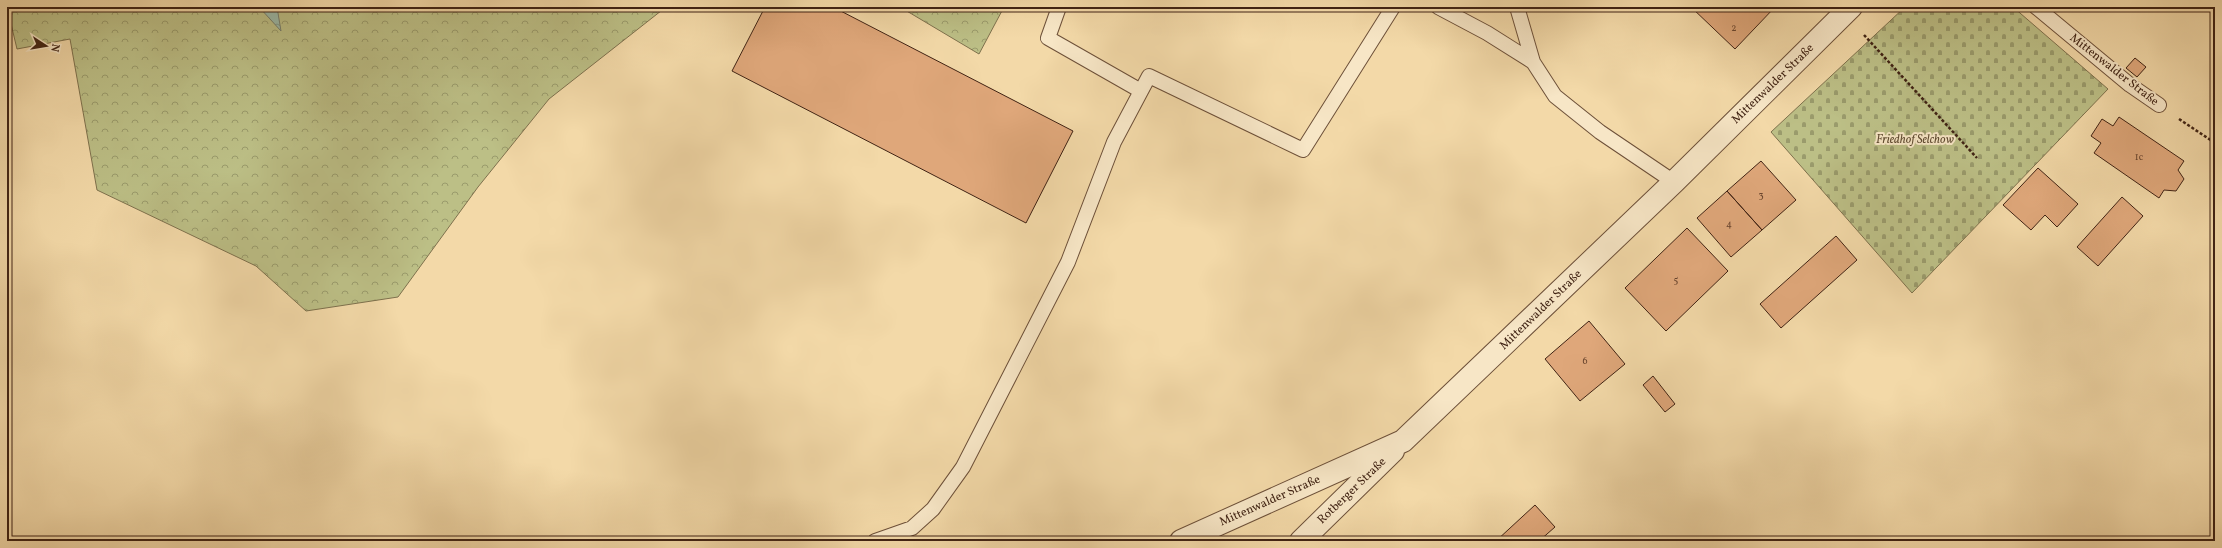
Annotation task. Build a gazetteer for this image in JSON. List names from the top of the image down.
{
  "streets": {
    "street": ["Mittenwalder Straße", "Rotberger Straße"]
  },
  "crossings": [
    ["Mittenwalder Straße", "Rotberger Straße"]
  ],
  "parks": ["Friedhof Selchow"],
  "house_numbers": [
    "2",
    "1c",
    "3",
    "4",
    "5",
    "6"
  ],
  "north": "right"
}
